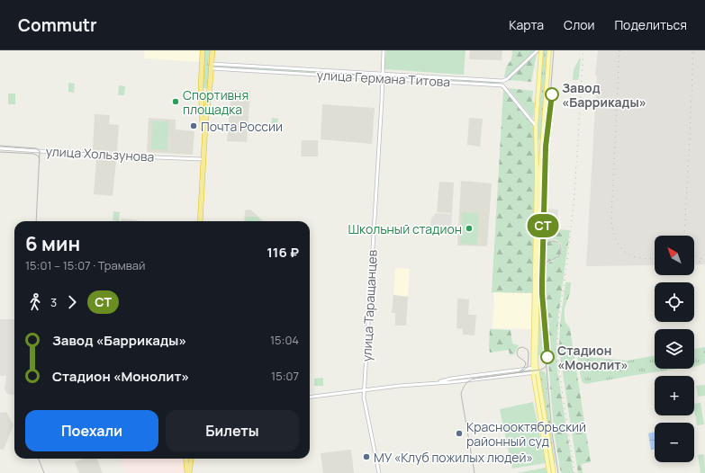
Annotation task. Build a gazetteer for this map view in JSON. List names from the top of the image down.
{
  "streets": {
    "street": ["улица Германа Титова", "улица Хользунова", "улица Таращанцев"]
  },
  "crossings": [
    ["улица Германа Титова", "улица Таращанцев"]
  ],
  "places": [
    "Завод «Баррикады»",
    "Спортивня площадка",
    "Почта России",
    "Школьный стадион",
    "Стадион «Монолит»",
    "Краснооктябрьский районный суд",
    "МУ «Клуб пожилых людей»"
  ],
  "lines": ["tram line СТ"],
  "north": "top left",
  "page": {
    "header": "Commutr",
    "nav": ["Карта", "Слои", "Поделиться"],
    "on_map": "СТ",
    "heading": ["6 мин", "15:01 – 15:07 · Трамвай", "116 ₽"],
    "map_buttons": ["+", "−"],
    "legs": ["3", "СТ"],
    "list": [
      {
        "name": "Завод «Баррикады»",
        "value": "15:04"
      },
      {
        "name": "Стадион «Монолит»",
        "value": "15:07"
      }
    ],
    "buttons": ["Поехали", "Билеты"]
  }
}
